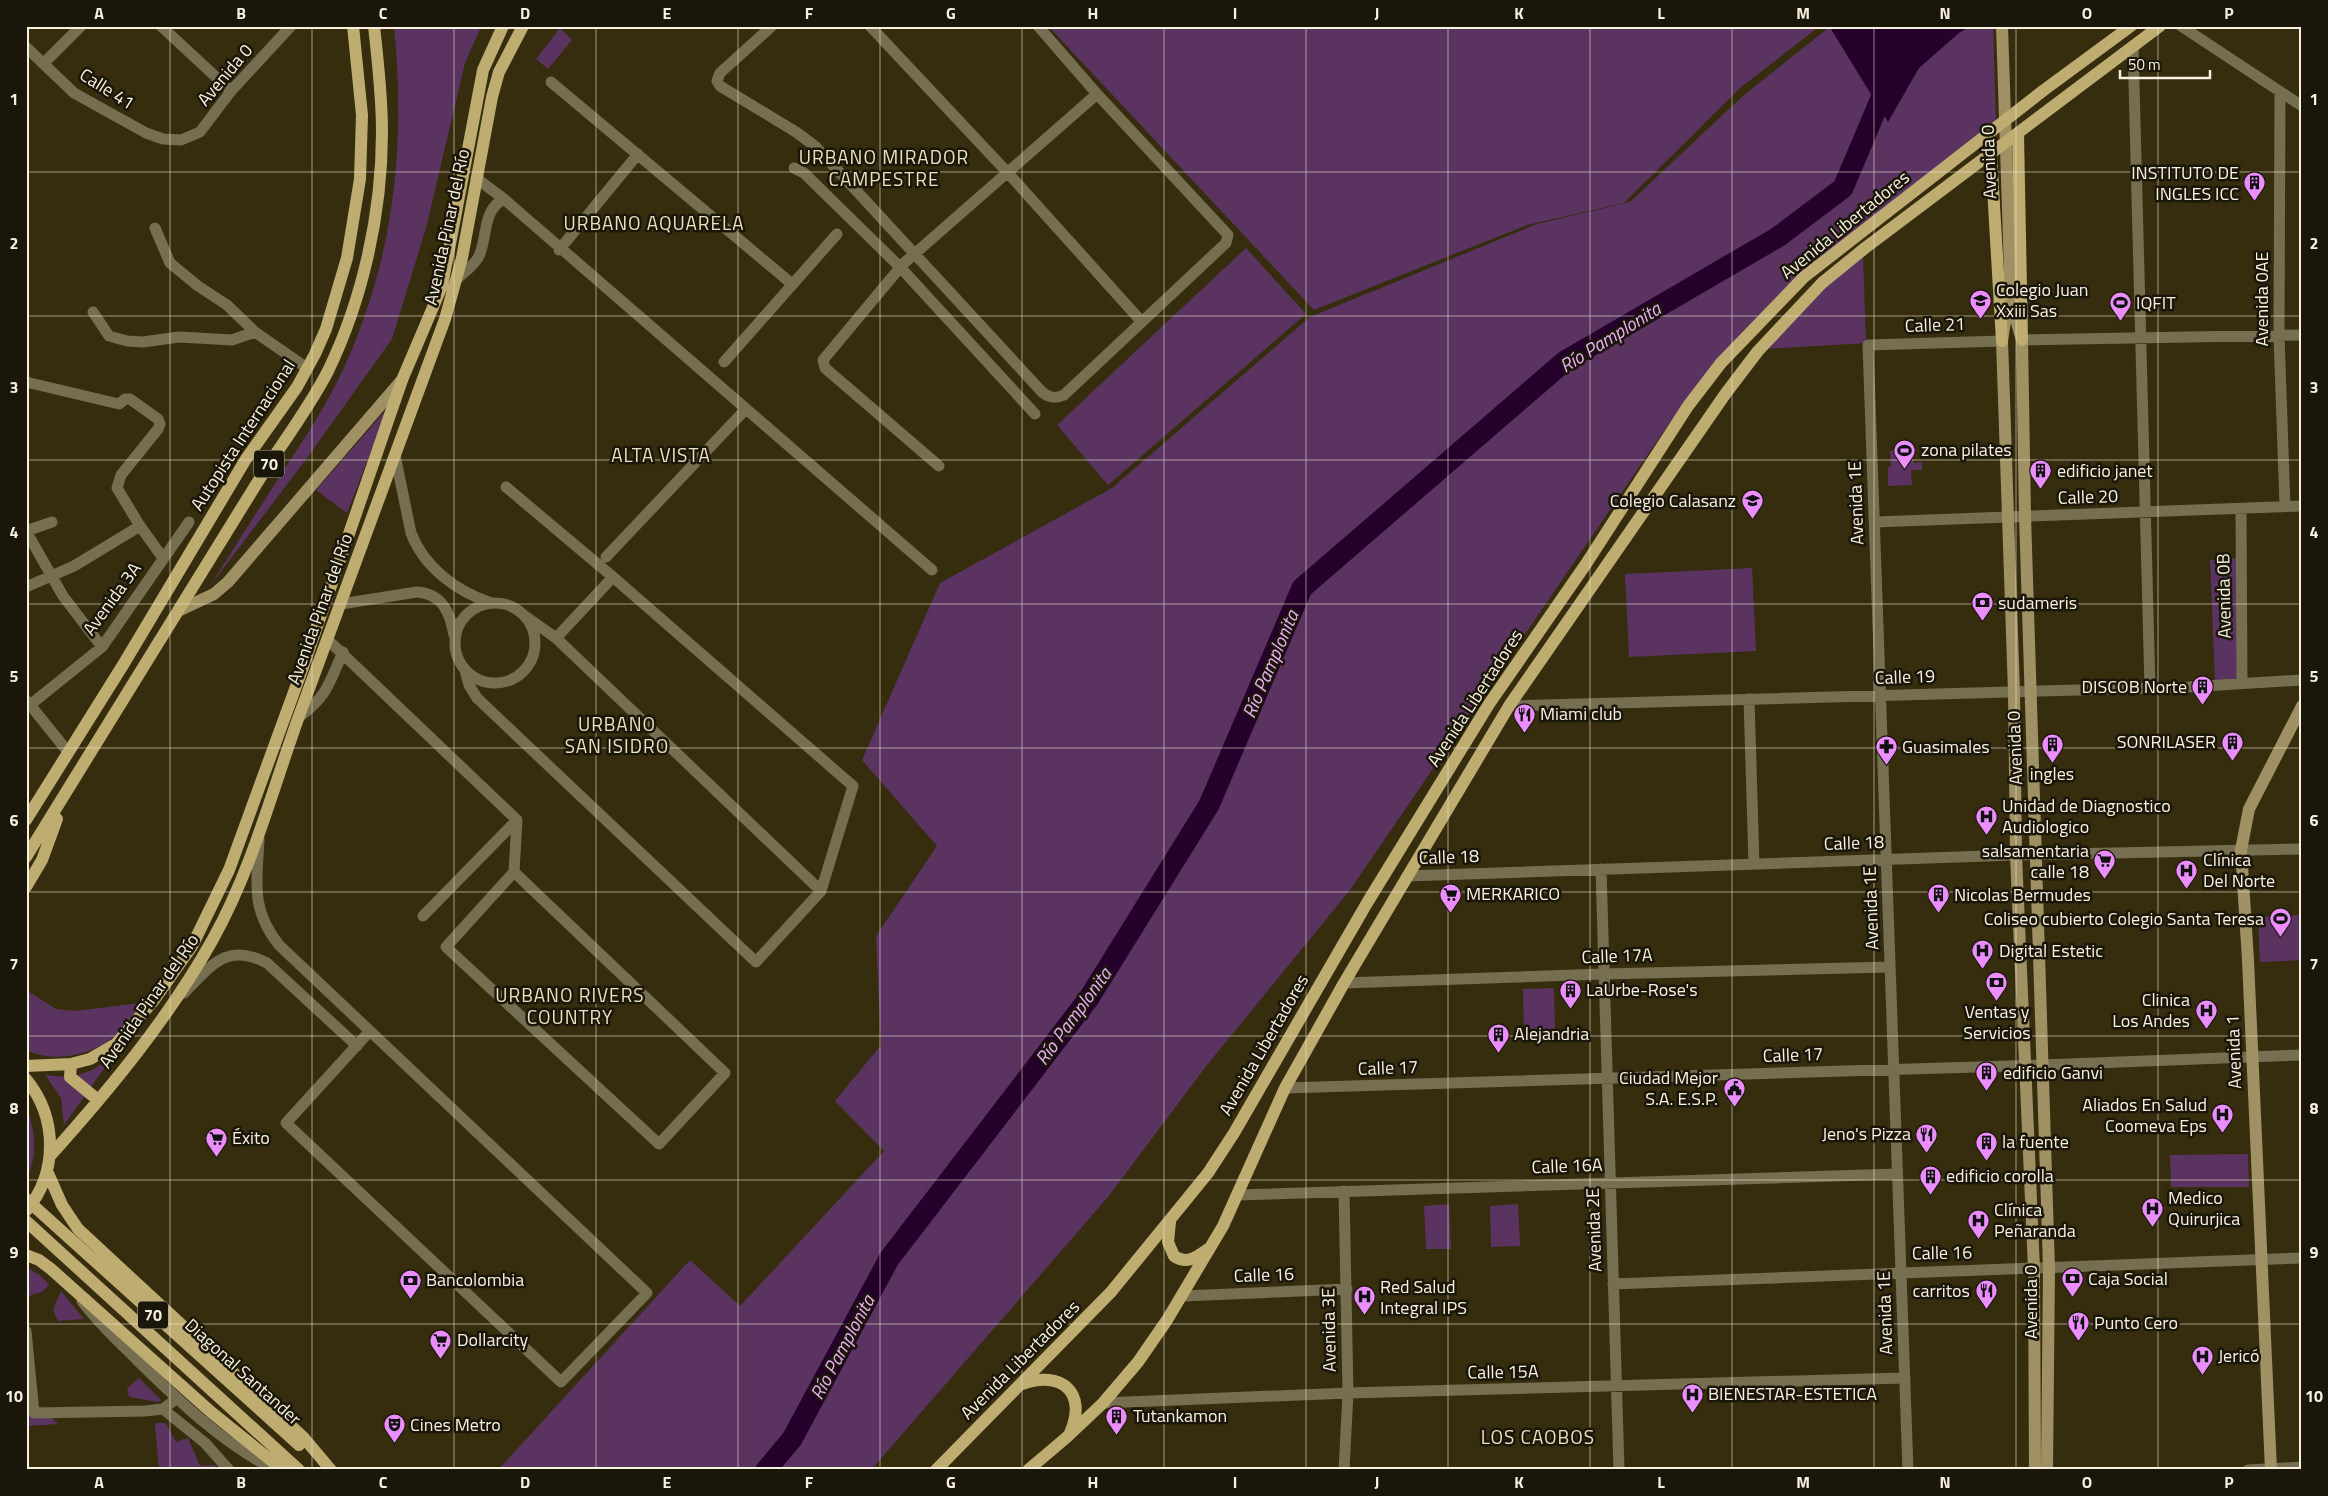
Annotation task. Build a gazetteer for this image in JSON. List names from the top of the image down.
{
  "streets": {
    "main road": [
      "Avenida Libertadores",
      "Avenida Pinar del Río",
      "Autopista Internacional",
      "70",
      "Diagonal Santander"
    ],
    "street": [
      "Avenida 0",
      "Calle 41",
      "Avenida 0AE",
      "Calle 21",
      "Calle 20",
      "Avenida 1E",
      "Avenida 0B",
      "Avenida 3A",
      "Calle 19",
      "Calle 18",
      "Calle 17A",
      "Avenida 1",
      "Calle 17",
      "Calle 16A",
      "Avenida 2E",
      "Calle 16",
      "Avenida 3E",
      "Calle 15A"
    ]
  },
  "crossings": [
    ["Avenida 0", "Calle 41"],
    ["Avenida 0", "Calle 21"],
    ["Avenida 0", "Calle 20"],
    ["Avenida 0", "Calle 19"],
    ["Avenida 0", "Calle 18"],
    ["Avenida 0", "Calle 17"],
    ["Avenida 0", "Calle 16"],
    ["Avenida Libertadores", "Calle 19"],
    ["Avenida Libertadores", "Calle 18"],
    ["Avenida Libertadores", "Calle 17A"],
    ["Avenida Libertadores", "Calle 17"],
    ["Avenida Libertadores", "Calle 16A"],
    ["Avenida Libertadores", "Calle 16"],
    ["Avenida Libertadores", "Calle 15A"],
    ["Avenida 0AE", "Calle 20"],
    ["Calle 21", "Avenida 1E"],
    ["Calle 20", "Avenida 1E"],
    ["Calle 20", "Avenida 0B"],
    ["Avenida 1E", "Calle 19"],
    ["Avenida 1E", "Calle 18"],
    ["Avenida 1E", "Calle 17A"],
    ["Avenida 1E", "Calle 17"],
    ["Avenida 1E", "Calle 16A"],
    ["Avenida 1E", "Calle 16"],
    ["Avenida 1E", "Calle 15A"],
    ["Avenida 0B", "Calle 19"],
    ["Calle 18", "Avenida 1"],
    ["Calle 18", "Avenida 2E"],
    ["Calle 17A", "Avenida 2E"],
    ["Avenida 1", "Calle 17"],
    ["Avenida 1", "Calle 16"],
    ["Calle 17", "Avenida 2E"],
    ["Calle 16A", "Avenida 2E"],
    ["Calle 16A", "Avenida 3E"],
    ["Avenida 2E", "Calle 16"],
    ["Avenida 2E", "Calle 15A"],
    ["Calle 16", "Avenida 3E"],
    ["Avenida 3E", "Calle 15A"]
  ],
  "districts": [
    "URBANO MIRADOR CAMPESTRE",
    "URBANO AQUARELA",
    "ALTA VISTA",
    "URBANO SAN ISIDRO",
    "URBANO RIVERS COUNTRY",
    "LOS CAOBOS"
  ],
  "water": ["Río Pamplonita"],
  "places": {
    "building": [
      "INSTITUTO DE INGLES ICC",
      "edificio janet",
      "DISCOB Norte",
      "SONRILASER",
      "ingles",
      "Nicolas Bermudes",
      "LaUrbe-Rose's",
      "Alejandria",
      "edificio Ganvi",
      "la fuente",
      "edificio corolla",
      "Tutankamon"
    ],
    "school or university": ["Colegio Juan Xxiii Sas", "Colegio Calasanz"],
    "sports": ["IQFIT", "zona pilates", "Coliseo cubierto Colegio Santa Teresa"],
    "bank": [
      "sudameris",
      "Ventas y Servicios",
      "Caja Social",
      "Bancolombia"
    ],
    "restaurant": [
      "Miami club",
      "Jeno's Pizza",
      "carritos",
      "Punto Cero"
    ],
    "pharmacy": ["Guasimales"],
    "hospital": [
      "Unidad de Diagnostico Audiologico",
      "Clínica Del Norte",
      "Digital Estetic",
      "Clinica Los Andes",
      "Aliados En Salud Coomeva Eps",
      "Medico Quirurjica",
      "Clínica Peñaranda",
      "Red Salud Integral IPS",
      "Jericó",
      "BIENESTAR-ESTETICA"
    ],
    "supermarket": [
      "salsamentaria calle 18",
      "MERKARICO",
      "Éxito",
      "Dollarcity"
    ],
    "public building": ["Ciudad Mejor S.A. E.S.P."],
    "theatre": ["Cines Metro"]
  },
  "scale_bar": "50 m",
  "grid": {
    "columns": [
      "A",
      "B",
      "C",
      "D",
      "E",
      "F",
      "G",
      "H",
      "I",
      "J",
      "K",
      "L",
      "M",
      "N",
      "O",
      "P"
    ],
    "rows": [
      "1",
      "2",
      "3",
      "4",
      "5",
      "6",
      "7",
      "8",
      "9",
      "10"
    ]
  }
}
